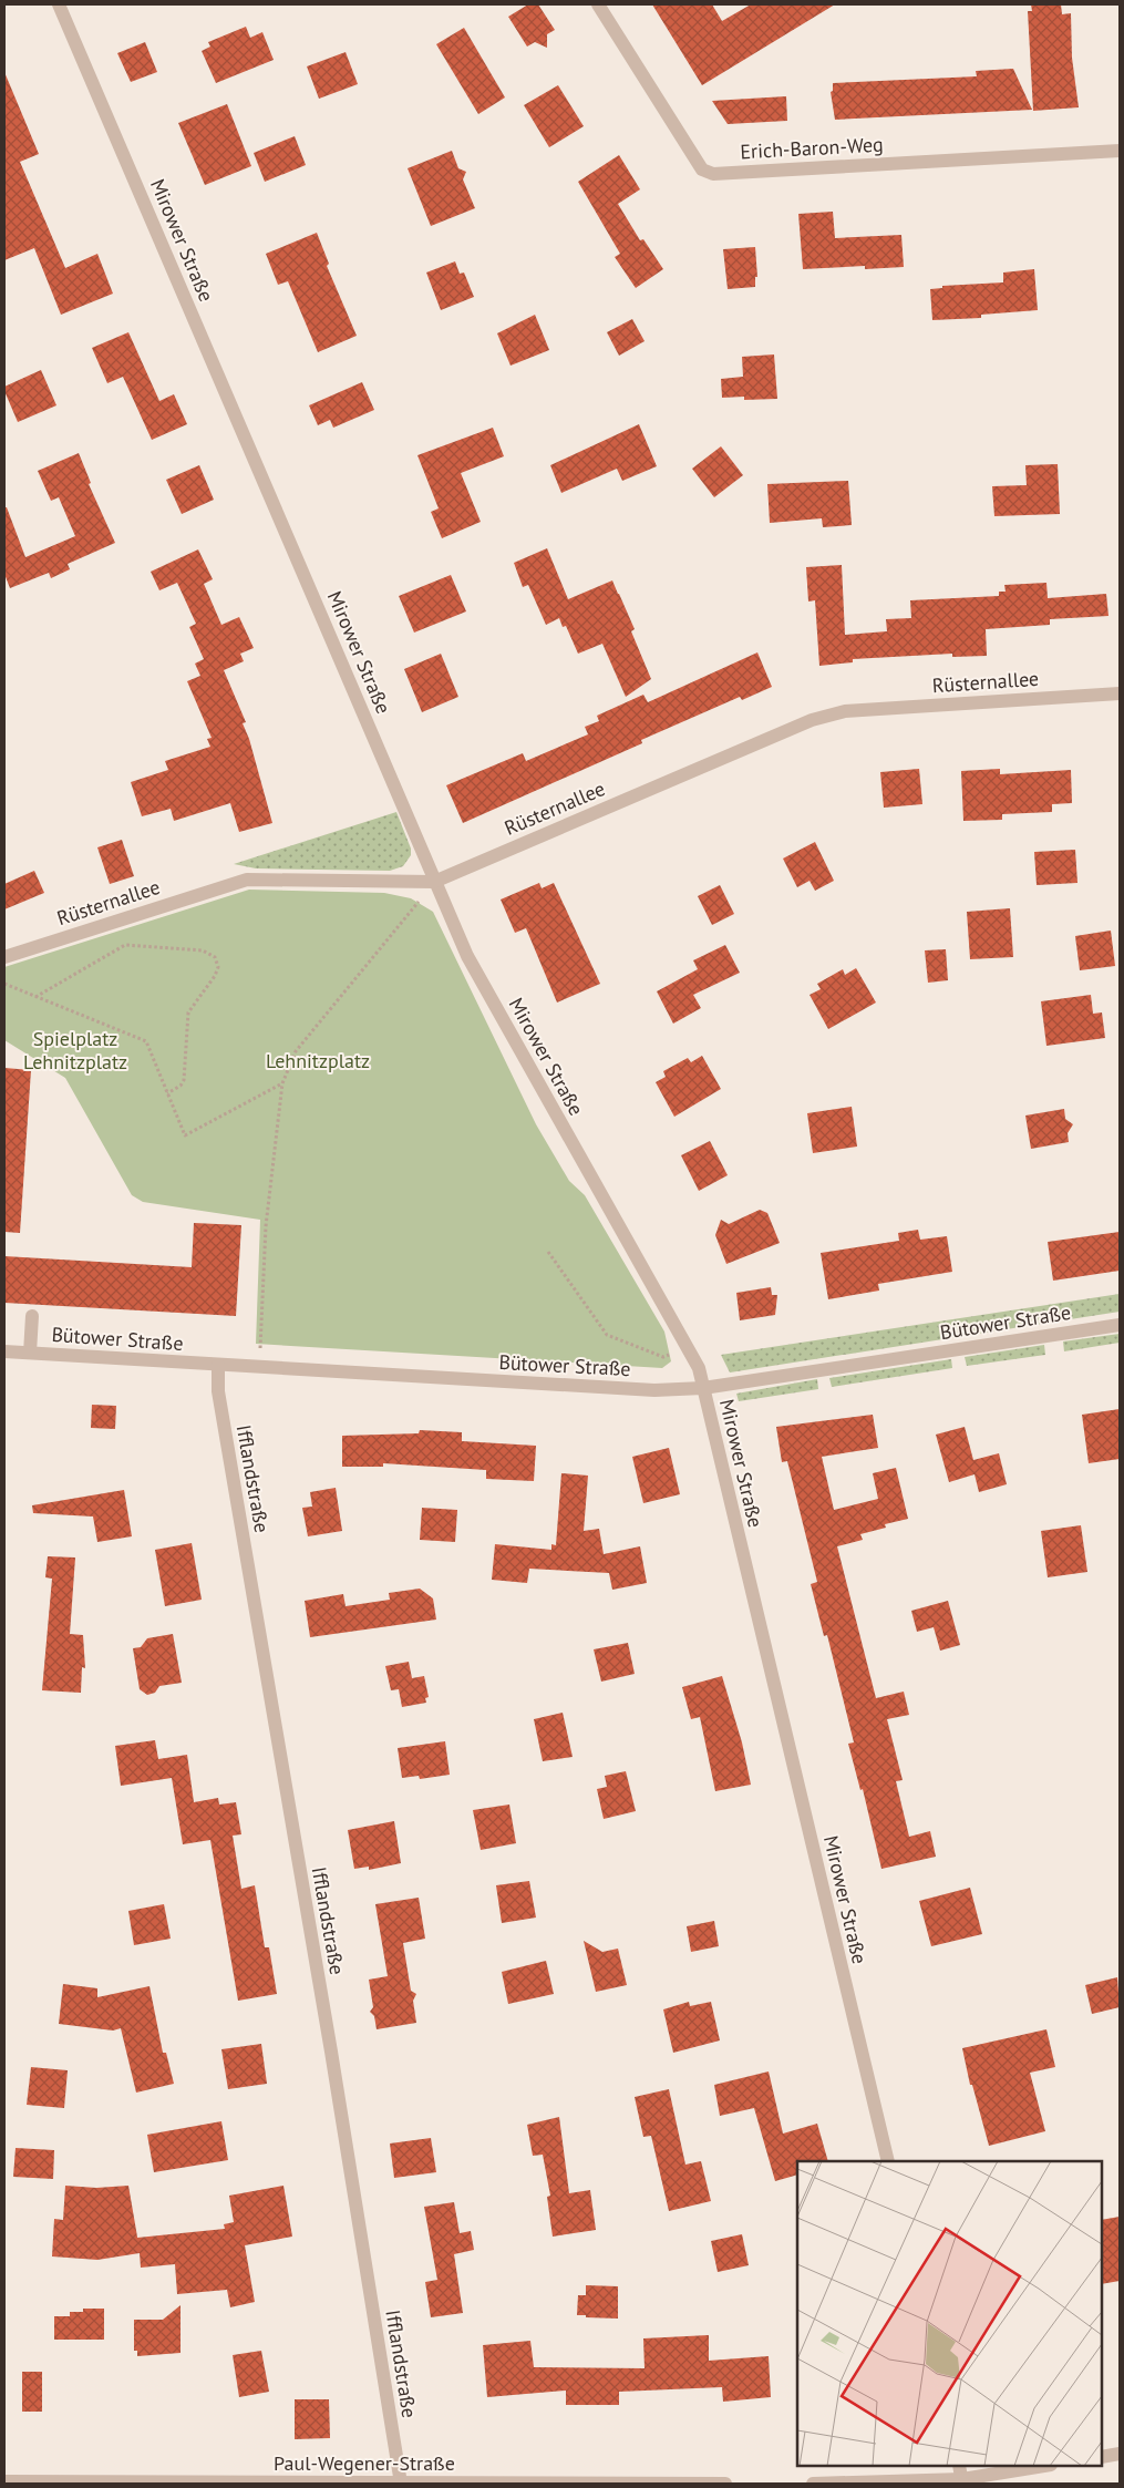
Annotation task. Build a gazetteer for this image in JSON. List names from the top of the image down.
{
  "streets": {
    "street": [
      "Erich-Baron-Weg",
      "Mirower Straße",
      "Rüsternallee",
      "Bütower Straße",
      "Ifflandstraße",
      "Paul-Wegener-Straße"
    ]
  },
  "crossings": [
    ["Mirower Straße", "Rüsternallee"],
    ["Mirower Straße", "Bütower Straße"],
    ["Bütower Straße", "Ifflandstraße"],
    ["Ifflandstraße", "Paul-Wegener-Straße"]
  ],
  "parks": ["Spielplatz Lehnitzplatz", "Lehnitzplatz"]
}
